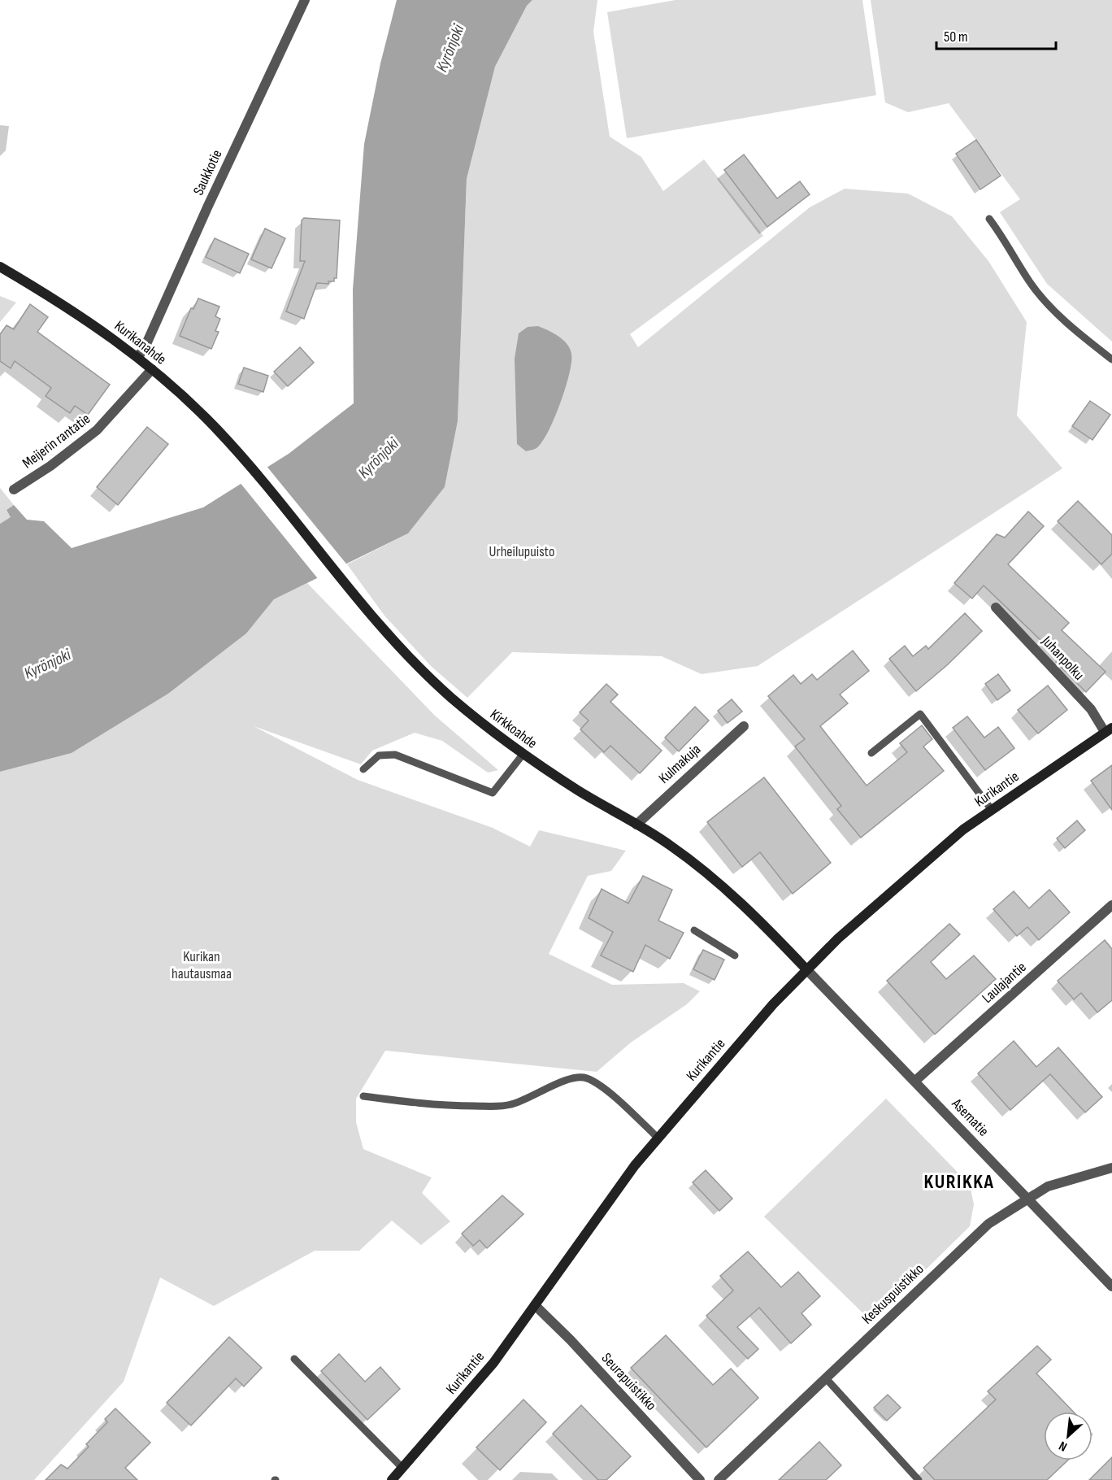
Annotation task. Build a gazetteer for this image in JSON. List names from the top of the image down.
{
  "streets": {
    "main road": ["Kurikanahde", "Kirkkoahde", "Kurikantie"],
    "street": [
      "Saukkotie",
      "Meijerin rantatie",
      "Juhanpolku",
      "Kulmakuja",
      "Laulajantie",
      "Asematie",
      "Keskuspuistikko",
      "Seurapuistikko"
    ]
  },
  "crossings": [
    ["Saukkotie", "Kurikanahde"],
    ["Kurikanahde", "Meijerin rantatie"],
    ["Kurikanahde", "Kirkkoahde"],
    ["Juhanpolku", "Kurikantie"],
    ["Kirkkoahde", "Kulmakuja"],
    ["Kirkkoahde", "Kurikantie"],
    ["Kirkkoahde", "Asematie"],
    ["Kurikantie", "Asematie"],
    ["Kurikantie", "Seurapuistikko"],
    ["Laulajantie", "Asematie"],
    ["Asematie", "Keskuspuistikko"]
  ],
  "districts": ["KURIKKA"],
  "water": ["Kyrönjoki"],
  "parks": ["Urheilupuisto", "Kurikan hautausmaa"],
  "scale_bar": "50 m",
  "north": "bottom left"
}
